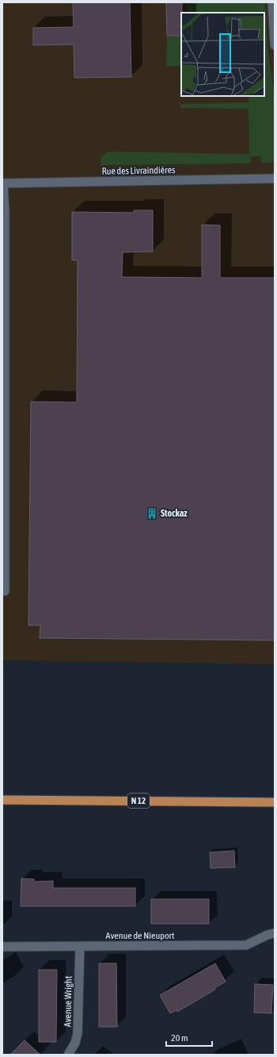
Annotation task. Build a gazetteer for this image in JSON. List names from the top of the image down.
{
  "streets": {
    "main road": ["N 12"],
    "street": ["Rue des Livraindières", "Avenue de Nieuport", "Avenue Wright"]
  },
  "crossings": [
    ["Avenue de Nieuport", "Avenue Wright"]
  ],
  "places": {
    "building": ["Stockaz"]
  },
  "scale_bar": "20 m"
}
